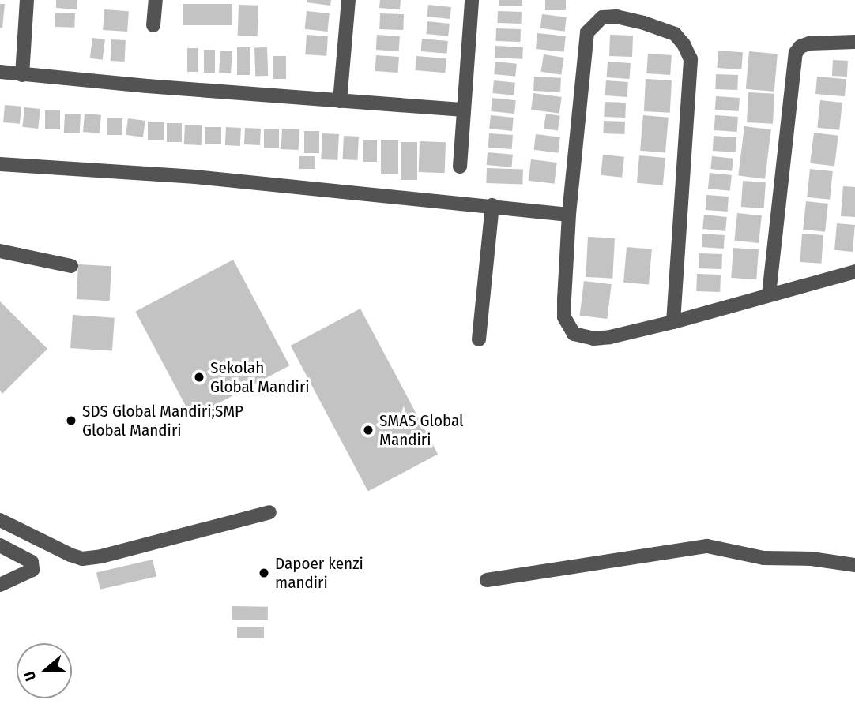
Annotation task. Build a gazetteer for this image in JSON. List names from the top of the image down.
{
  "places": [
    "Sekolah Global Mandiri",
    "SDS Global Mandiri;SMP Global Mandiri",
    "SMAS Global Mandiri",
    "Dapoer kenzi mandiri"
  ],
  "north": "left"
}
